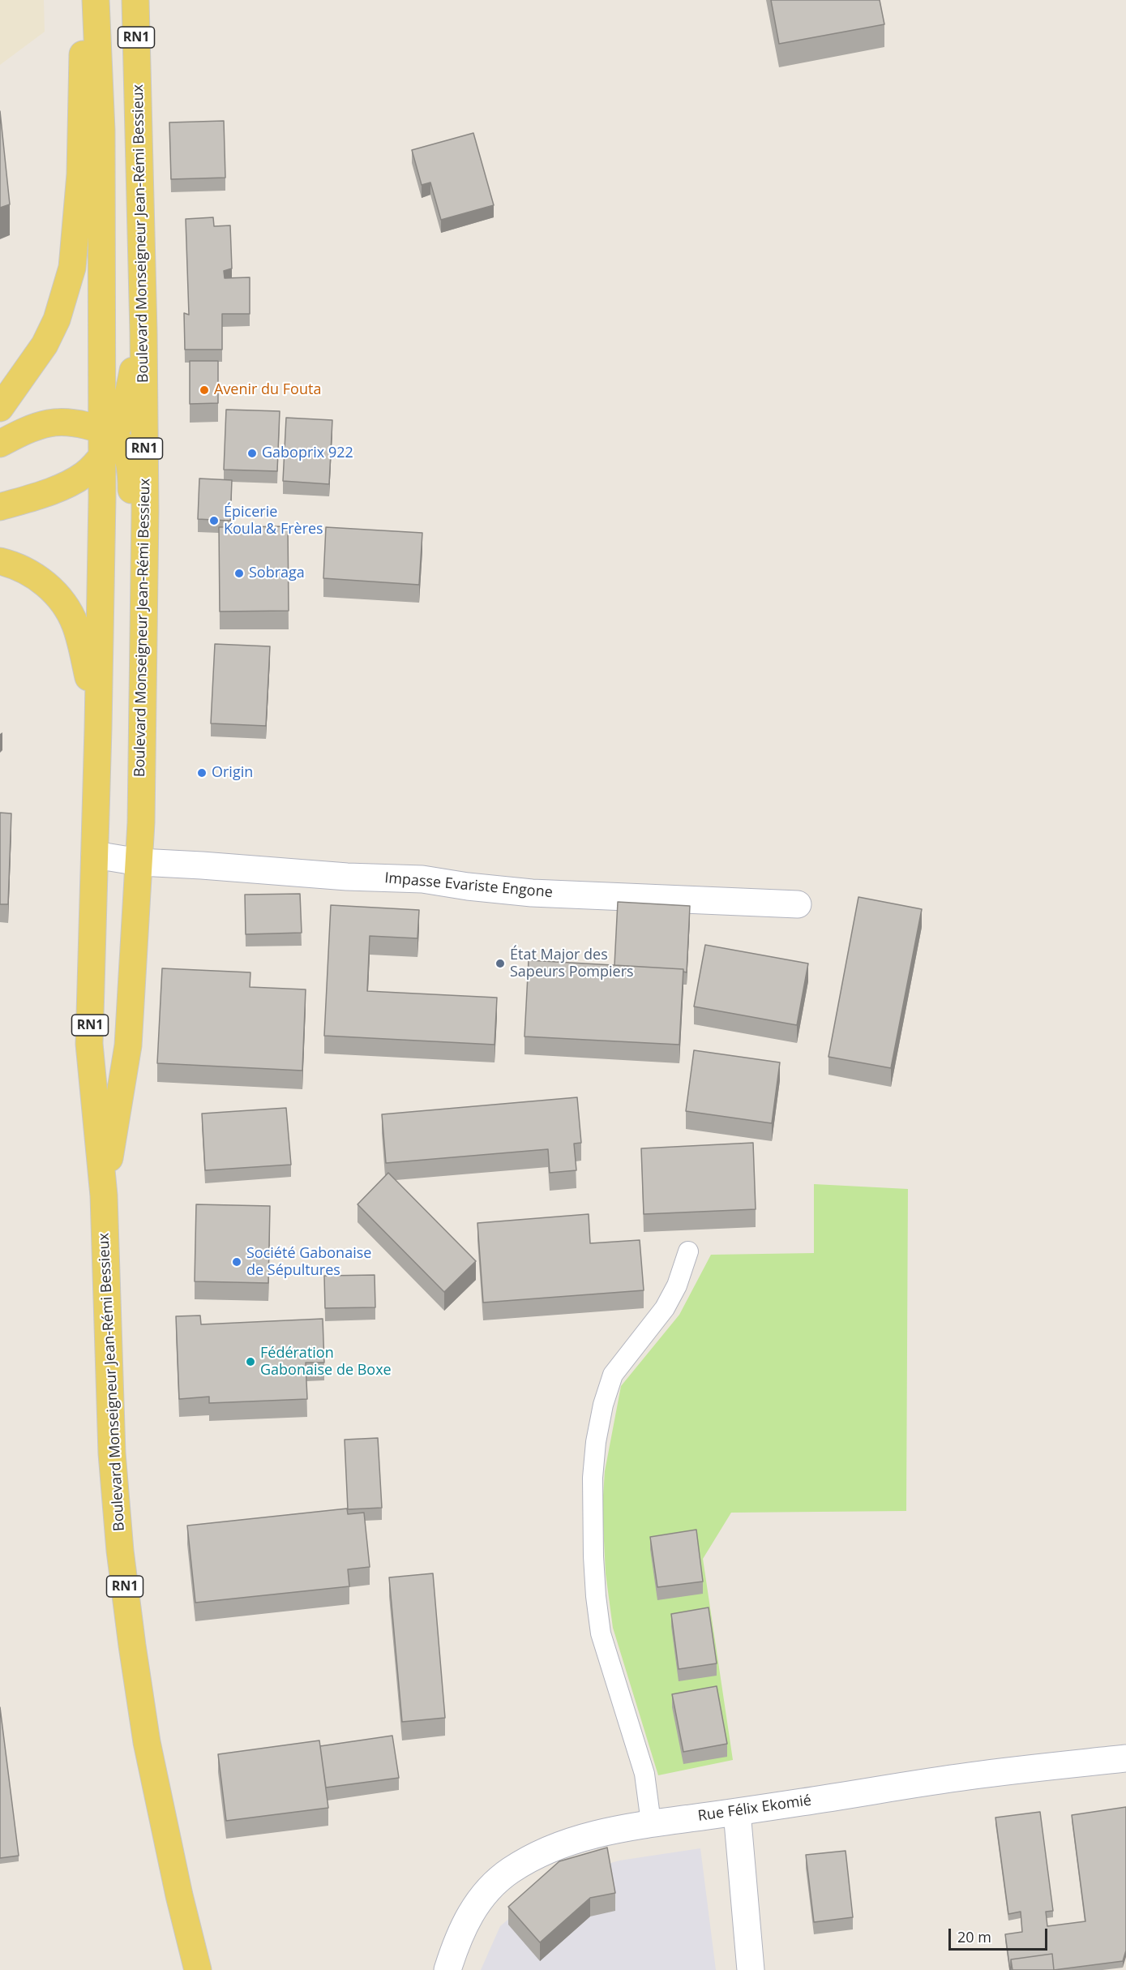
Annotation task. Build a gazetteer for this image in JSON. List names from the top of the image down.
{
  "streets": {
    "main road": ["RN1", "Boulevard Monseigneur Jean-Rémi Bessieux"],
    "street": ["Impasse Evariste Engone", "Rue Félix Ekomié"]
  },
  "crossings": [
    ["Boulevard Monseigneur Jean-Rémi Bessieux", "Impasse Evariste Engone"]
  ],
  "places": [
    "Avenir du Fouta",
    "Gaboprix 922",
    "Épicerie Koula & Frères",
    "Sobraga",
    "Origin",
    "État Major des Sapeurs Pompiers",
    "Société Gabonaise de Sépultures",
    "Fédération Gabonaise de Boxe"
  ],
  "scale_bar": "20 m"
}
